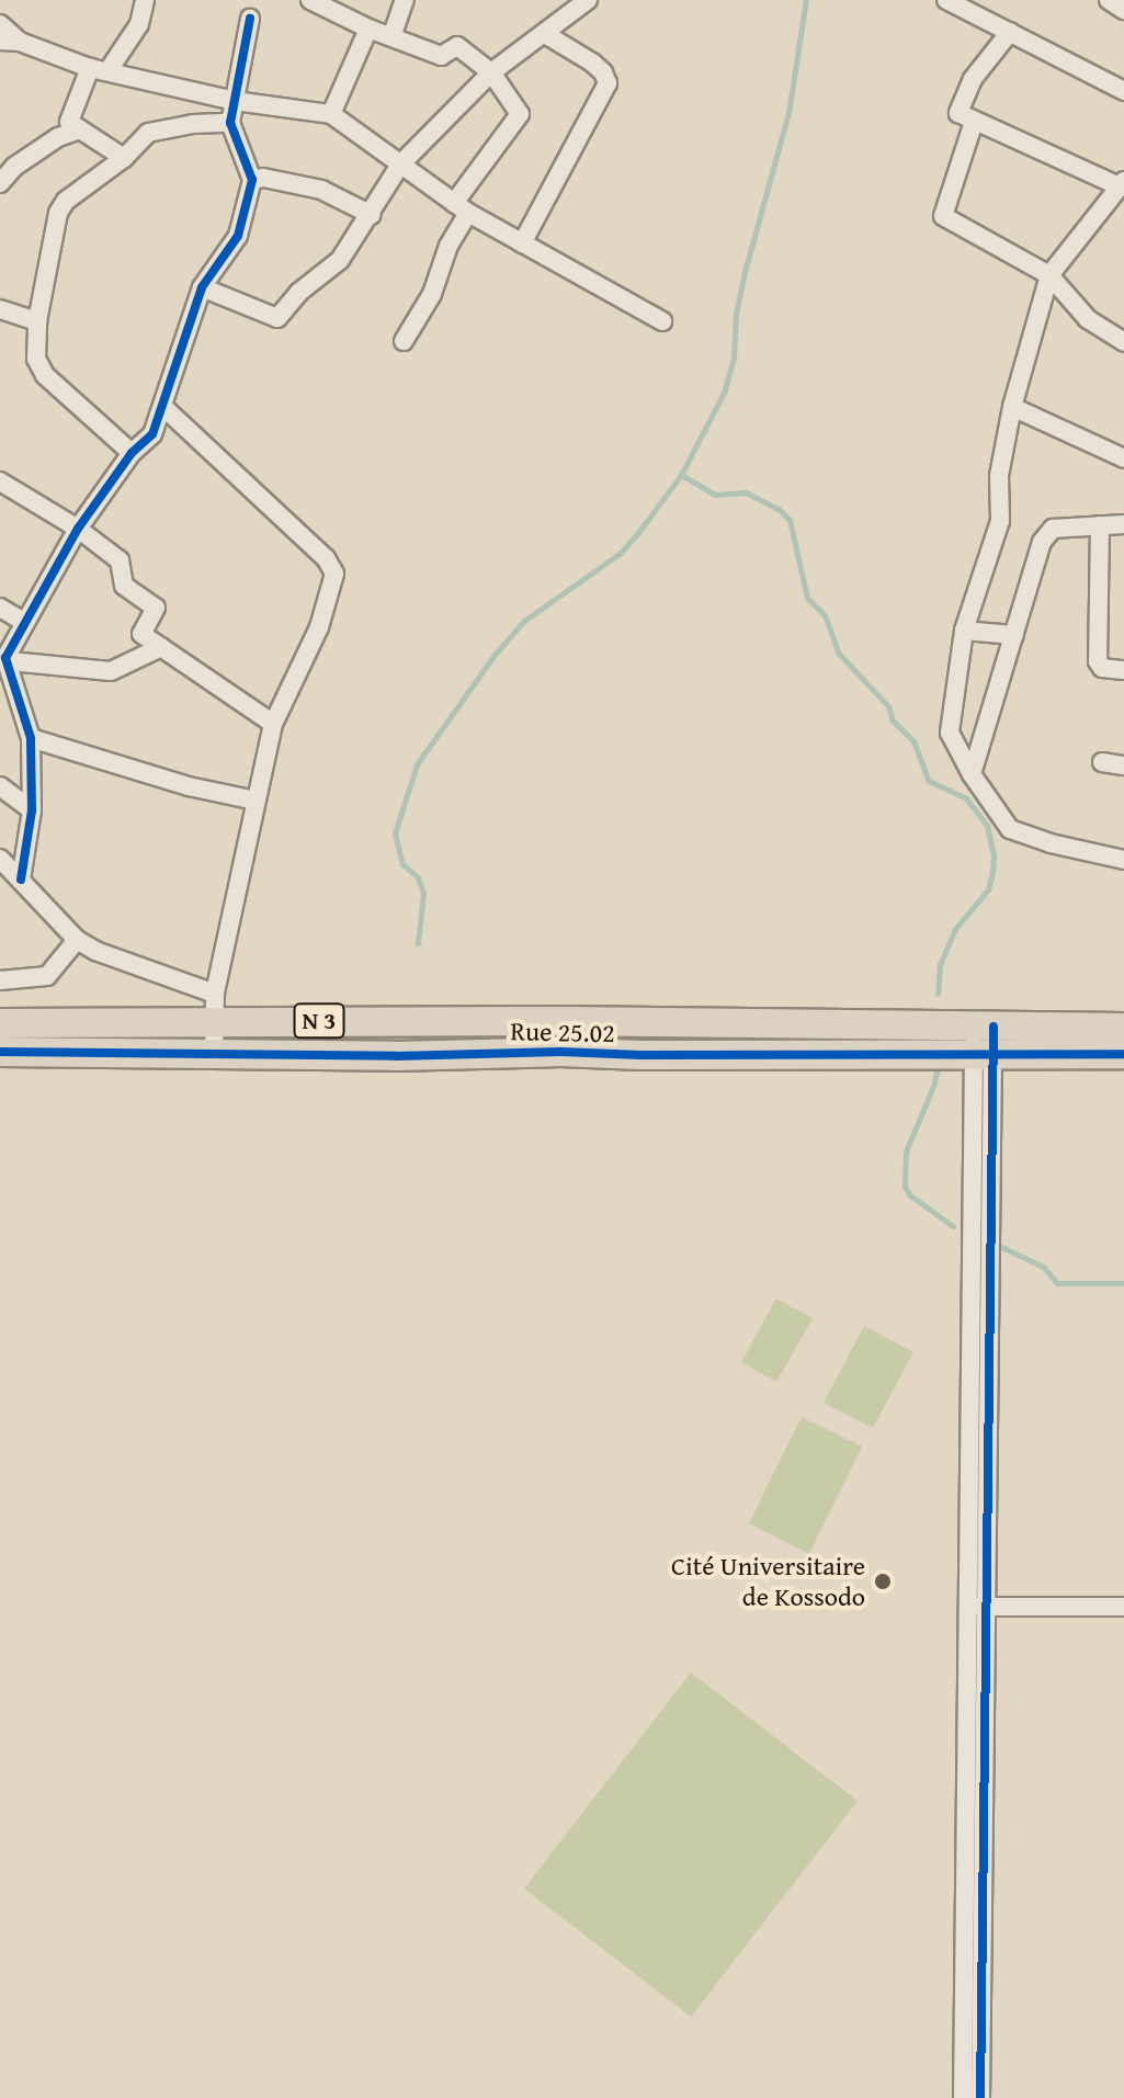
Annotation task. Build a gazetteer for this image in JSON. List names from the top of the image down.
{
  "streets": {
    "main road": ["N 3", "Rue 25.02"]
  },
  "places": ["Cité Universitaire de Kossodo"]
}
